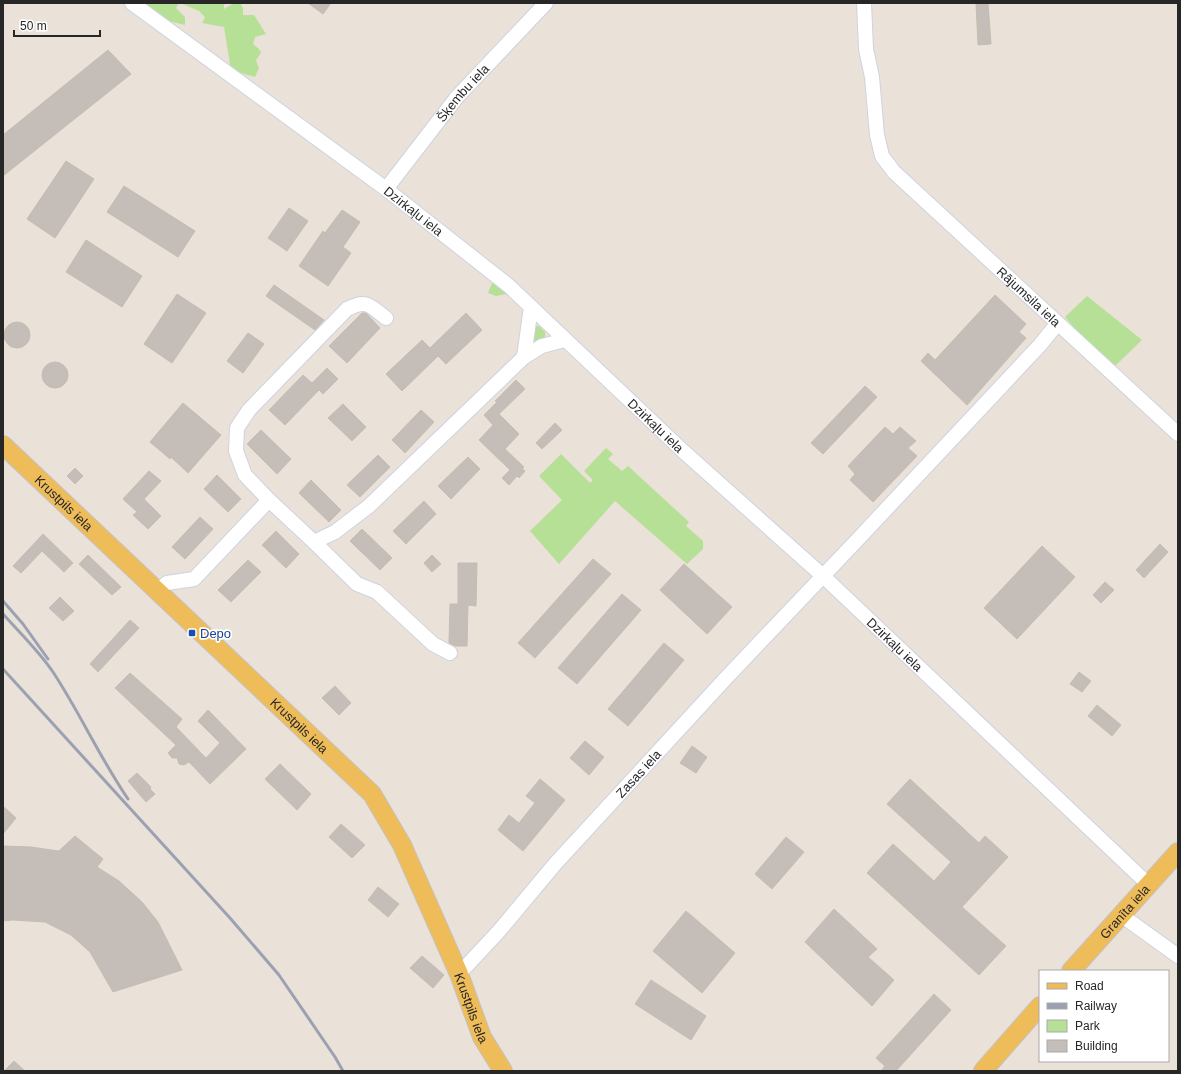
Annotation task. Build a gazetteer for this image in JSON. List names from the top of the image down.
{
  "streets": {
    "main road": ["Krustpils iela", "Granīta iela"],
    "street": [
      "Šķembu iela",
      "Dzirkaļu iela",
      "Rājumsila iela",
      "Zasas iela"
    ]
  },
  "crossings": [
    ["Šķembu iela", "Dzirkaļu iela"],
    ["Dzirkaļu iela", "Zasas iela"],
    ["Dzirkaļu iela", "Granīta iela"],
    ["Rājumsila iela", "Zasas iela"],
    ["Krustpils iela", "Zasas iela"]
  ],
  "places": {
    "transit": ["Depo"]
  },
  "legend": [
    "Road",
    "Railway",
    "Park",
    "Building"
  ],
  "scale_bar": "50 m"
}
